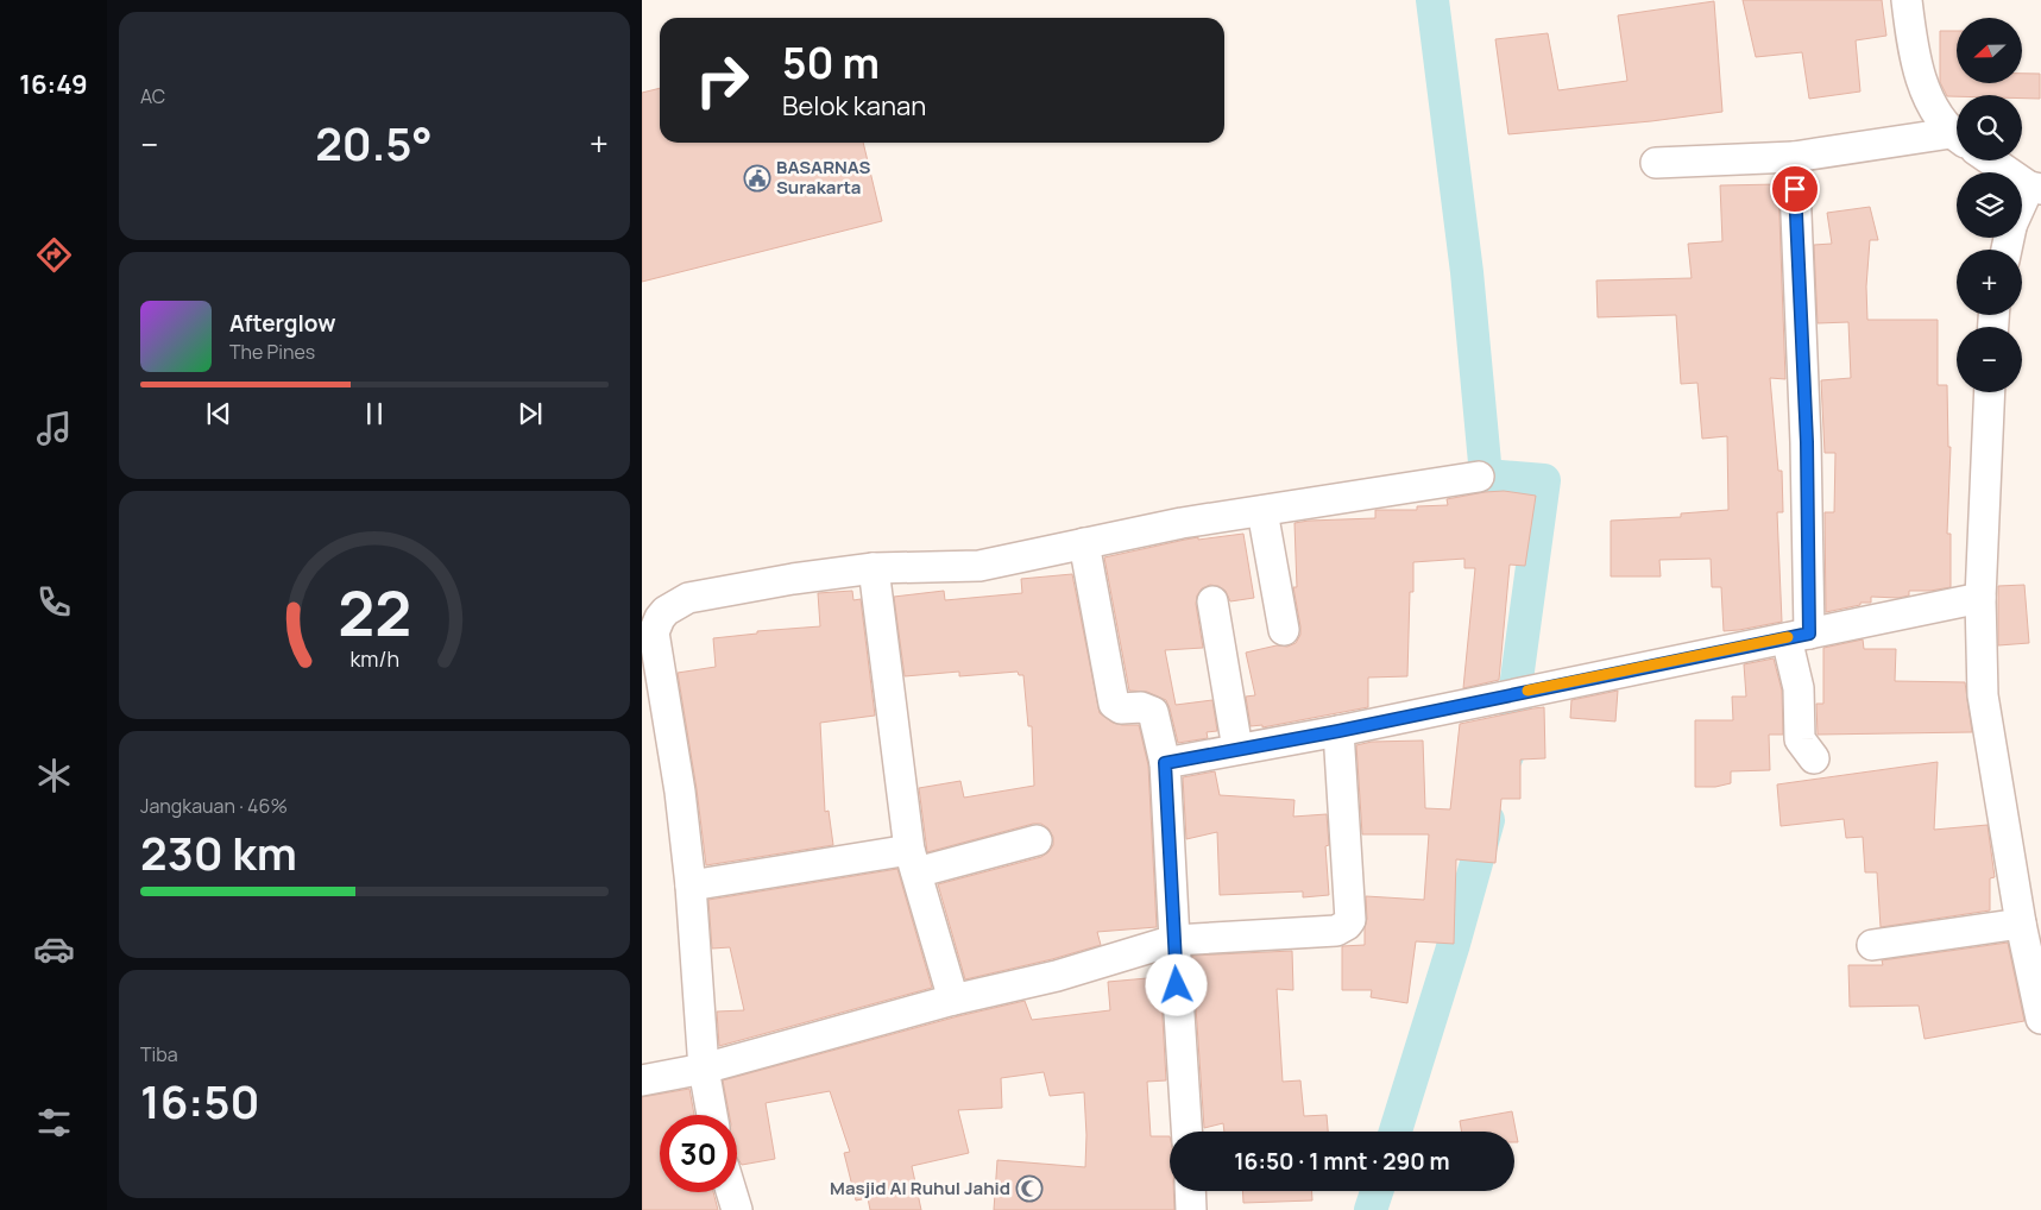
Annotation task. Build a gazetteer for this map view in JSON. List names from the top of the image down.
{
  "places": {
    "public building": ["BASARNAS Surakarta"],
    "mosque": ["Masjid Al Ruhul Jahid"]
  },
  "north": "left",
  "page": {
    "tabs": "16:49",
    "tile": [
      "AC",
      ["Jangkauan · 46%", "230 km"],
      ["Tiba", "16:50"]
    ],
    "map_buttons": ["+", "−"],
    "turn": ["50 m", "Belok kanan"],
    "heat": ["−", "20.5°", "+"],
    "song": ["Afterglow", "The Pines"],
    "limit": "30",
    "trip": "16:50 · 1 mnt · 290 m",
    "gauge": ["22", "km/h"]
  }
}
